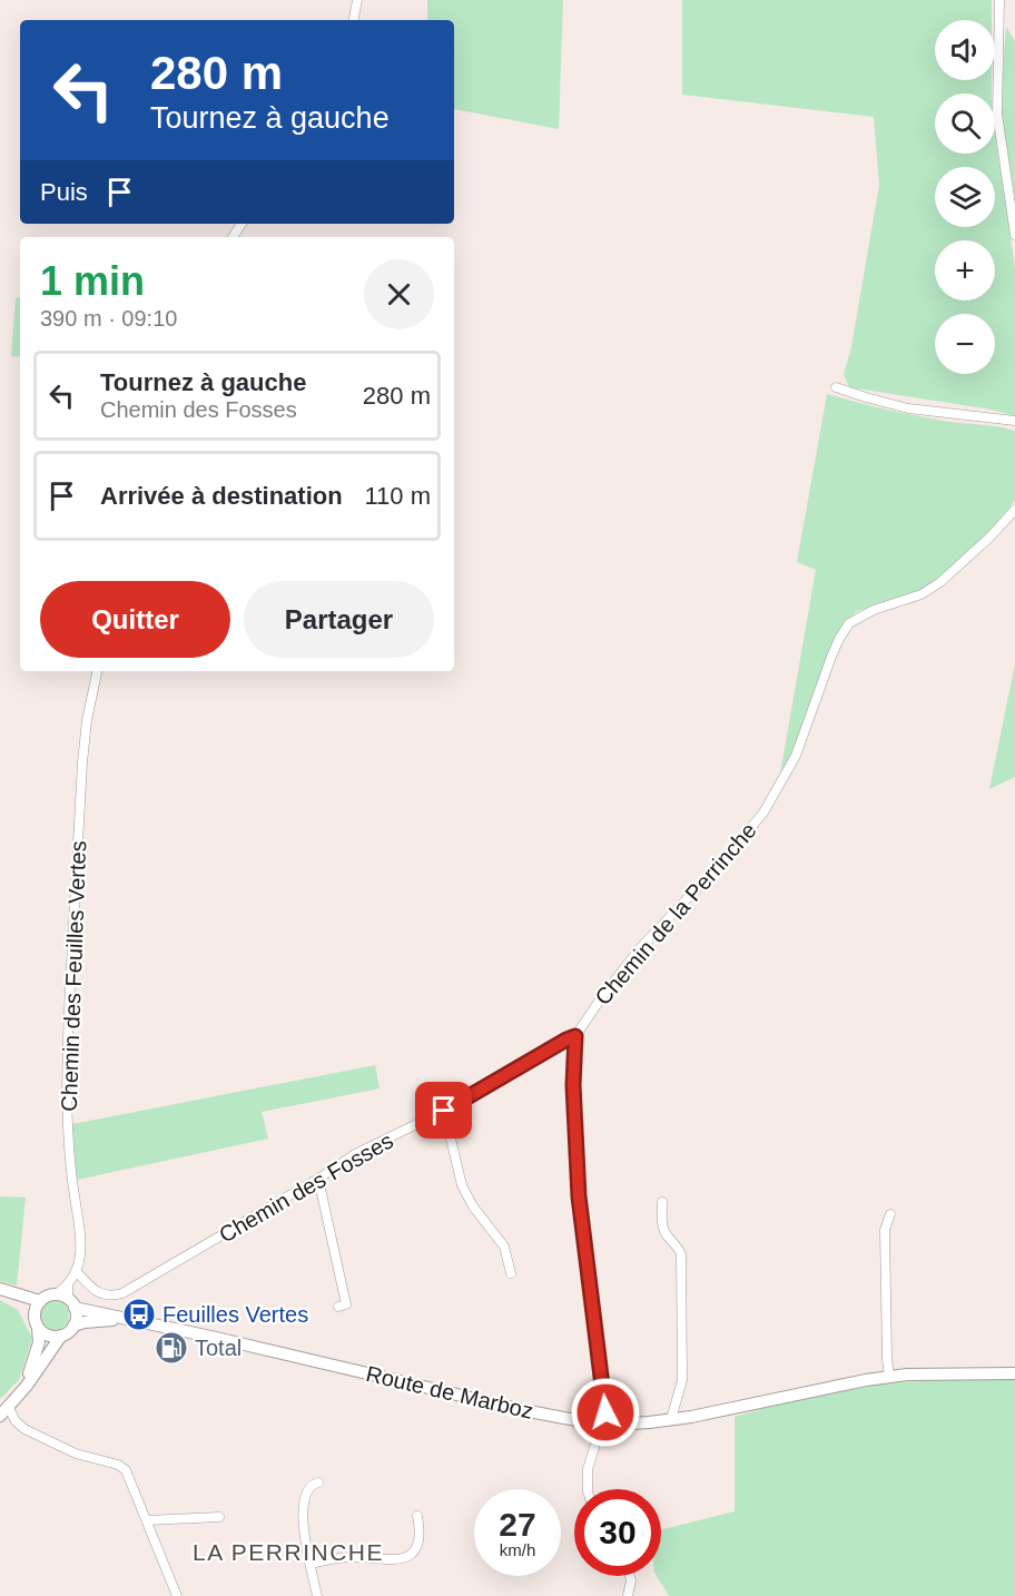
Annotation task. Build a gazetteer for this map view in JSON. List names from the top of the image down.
{
  "streets": {
    "main road": ["Route de Marboz"],
    "street": ["Chemin de la Perrinche", "Chemin des Feuilles Vertes", "Chemin des Fosses"]
  },
  "crossings": [
    ["Chemin de la Perrinche", "Chemin des Fosses"],
    ["Chemin des Feuilles Vertes", "Chemin des Fosses"]
  ],
  "districts": ["LA PERRINCHE"],
  "places": {
    "bus stop": ["Feuilles Vertes"],
    "fuel station": ["Total"]
  },
  "page": {
    "map_buttons": ["+", "−"],
    "turn": ["280 m", "Tournez à gauche"],
    "then": "Puis",
    "heading": ["1 min", "390 m · 09:10"],
    "list": [
      {
        "name": "Tournez à gauche",
        "note": "Chemin des Fosses",
        "value": "280 m"
      },
      {
        "name": "Arrivée à destination",
        "value": "110 m"
      }
    ],
    "buttons": ["Quitter", "Partager"],
    "speed": "27 km/h",
    "limit": "30"
  }
}
